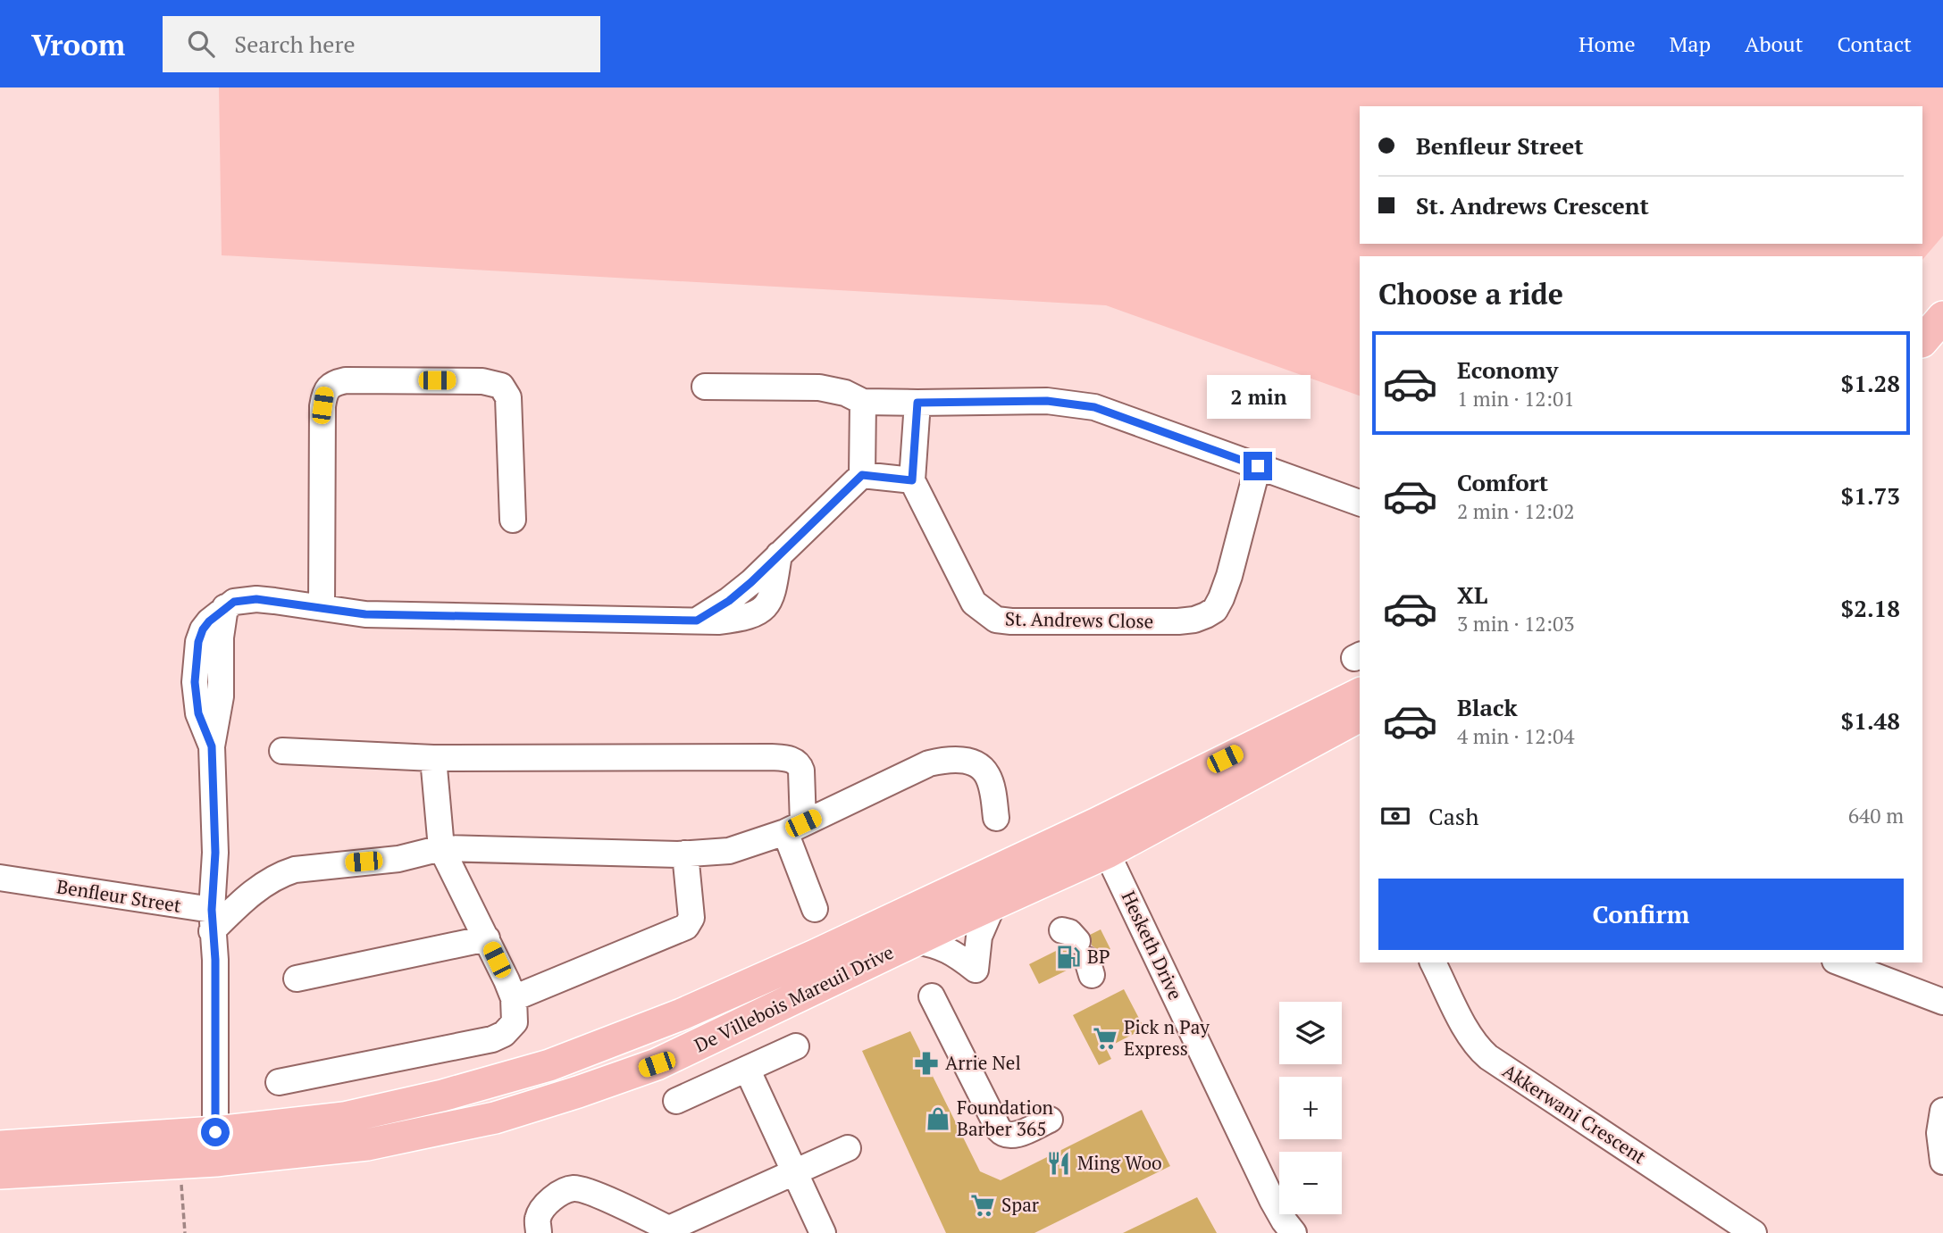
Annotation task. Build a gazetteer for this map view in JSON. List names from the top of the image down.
{
  "streets": {
    "main road": ["De Villebois Mareuil Drive"],
    "street": [
      "St. Andrews Close",
      "Benfleur Street",
      "Hesketh Drive",
      "Akkerwani Crescent"
    ]
  },
  "crossings": [
    ["Hesketh Drive", "De Villebois Mareuil Drive"]
  ],
  "places": {
    "fuel station": ["BP"],
    "supermarket": ["Pick n Pay Express", "Spar"],
    "pharmacy": ["Arrie Nel"],
    "shop": ["Foundation Barber 365"],
    "restaurant": ["Ming Woo"]
  },
  "page": {
    "header": "Vroom",
    "search": "Search here",
    "nav": [
      "Home",
      "Map",
      "About",
      "Contact"
    ],
    "banner": ["Benfleur Street", "St. Andrews Crescent"],
    "heading": "Choose a ride",
    "list": [
      {
        "name": "Economy",
        "note": "1 min · 12:01",
        "value": "$1.28"
      },
      {
        "name": "Comfort",
        "note": "2 min · 12:02",
        "value": "$1.73"
      },
      {
        "name": "XL",
        "note": "3 min · 12:03",
        "value": "$2.18"
      },
      {
        "name": "Black",
        "note": "4 min · 12:04",
        "value": "$1.48"
      }
    ],
    "bubble": "2 min",
    "pay": ["Cash", "640 m"],
    "buttons": "Confirm",
    "map_buttons": ["+", "−"]
  }
}
